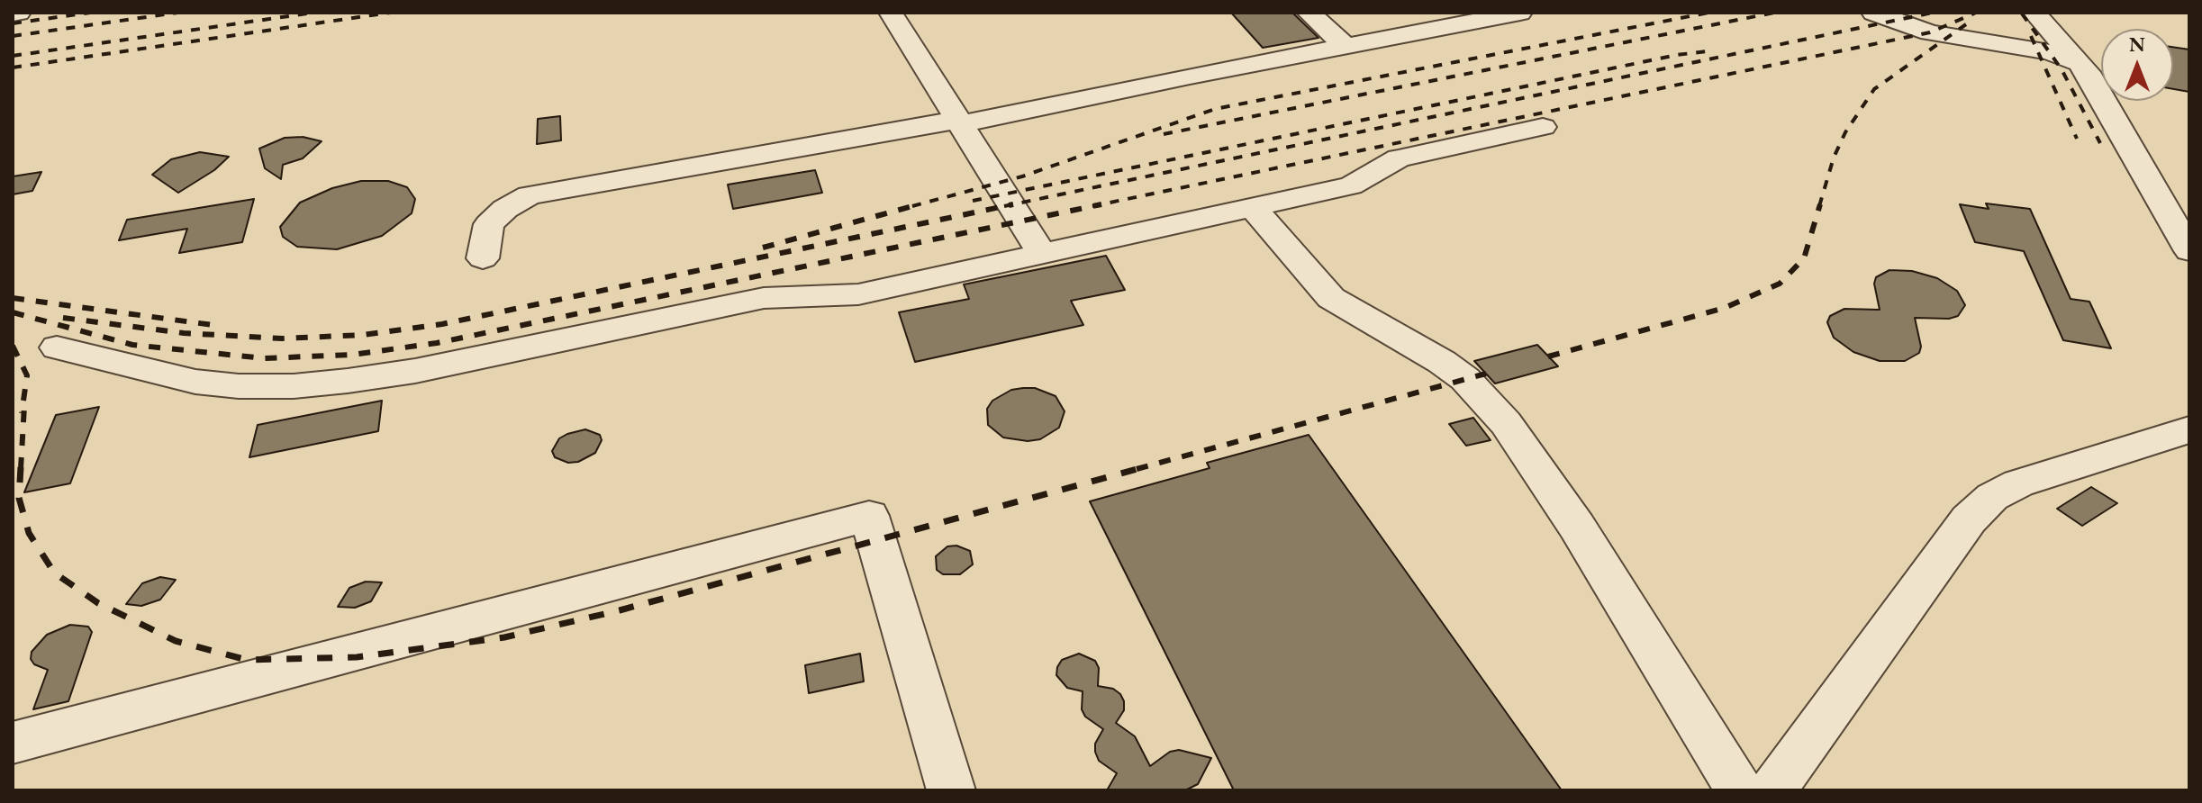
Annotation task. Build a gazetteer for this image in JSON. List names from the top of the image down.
{
  "north": "top"
}
